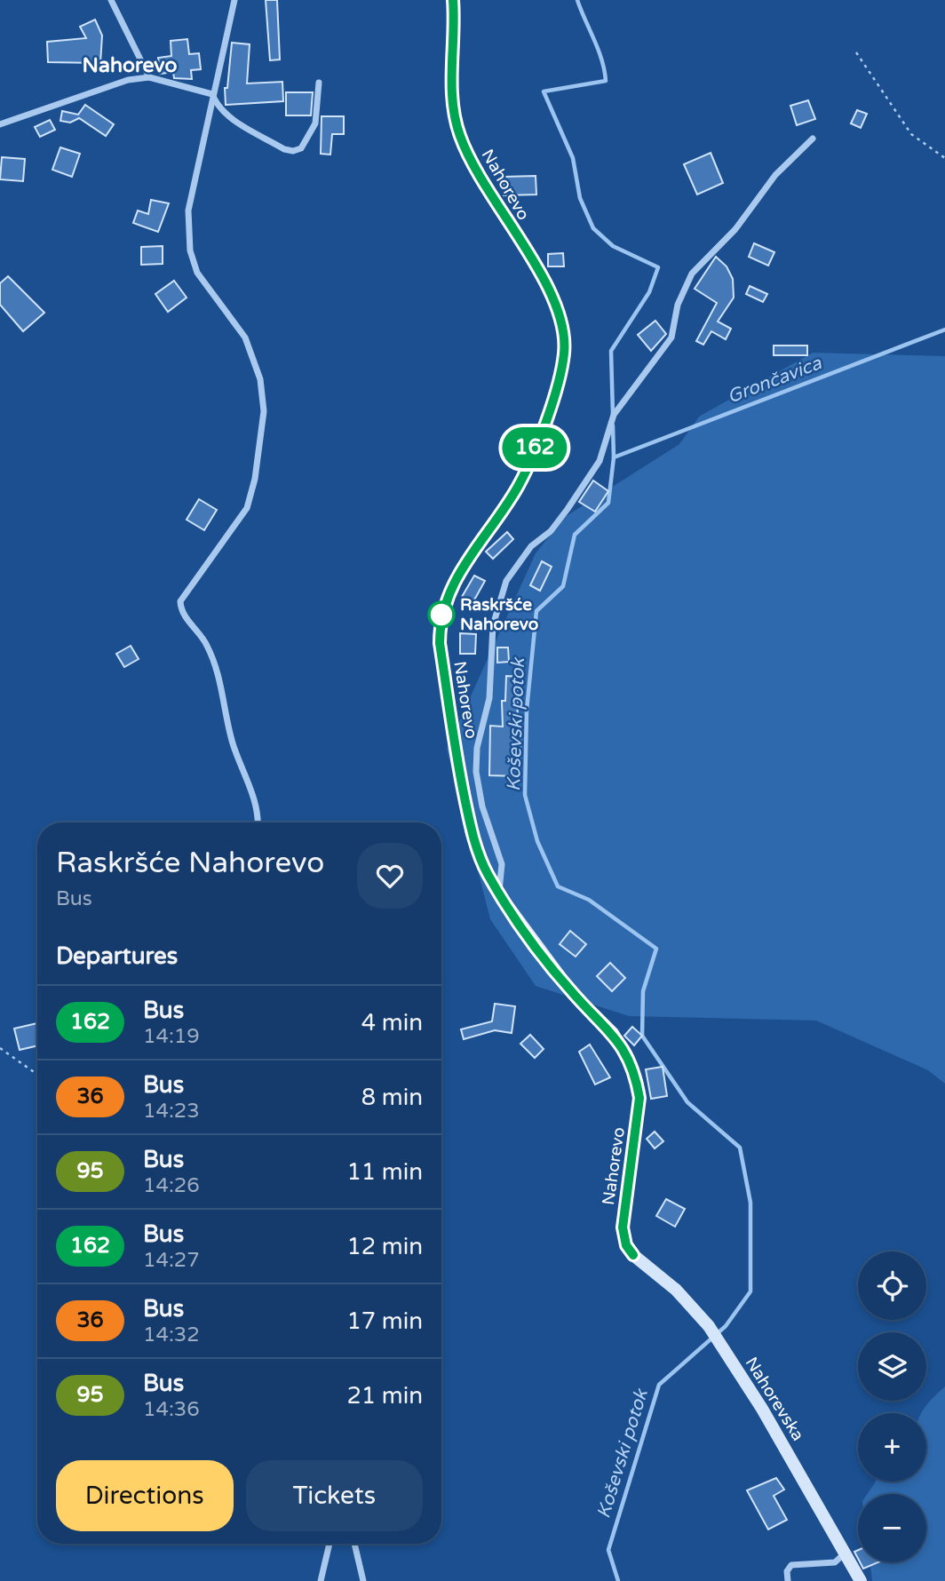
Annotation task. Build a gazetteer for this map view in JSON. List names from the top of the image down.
{
  "streets": {
    "street": ["Nahorevo", "Nahorevska"]
  },
  "crossings": [
    ["Nahorevo", "Nahorevska"]
  ],
  "districts": ["Nahorevo"],
  "water": ["Grončavica", "Koševski potok"],
  "places": ["Raskršće Nahorevo"],
  "lines": ["bus line 162"],
  "page": {
    "on_map": "162",
    "heading": [
      ["Raskršće Nahorevo", "Bus"],
      "Departures"
    ],
    "list": [
      {
        "mark": "162",
        "name": "Bus",
        "note": "14:19",
        "value": "4 min"
      },
      {
        "mark": "36",
        "name": "Bus",
        "note": "14:23",
        "value": "8 min"
      },
      {
        "mark": "95",
        "name": "Bus",
        "note": "14:26",
        "value": "11 min"
      },
      {
        "mark": "162",
        "name": "Bus",
        "note": "14:27",
        "value": "12 min"
      },
      {
        "mark": "36",
        "name": "Bus",
        "note": "14:32",
        "value": "17 min"
      },
      {
        "mark": "95",
        "name": "Bus",
        "note": "14:36",
        "value": "21 min"
      }
    ],
    "map_buttons": ["+", "−"],
    "buttons": ["Directions", "Tickets"]
  }
}
